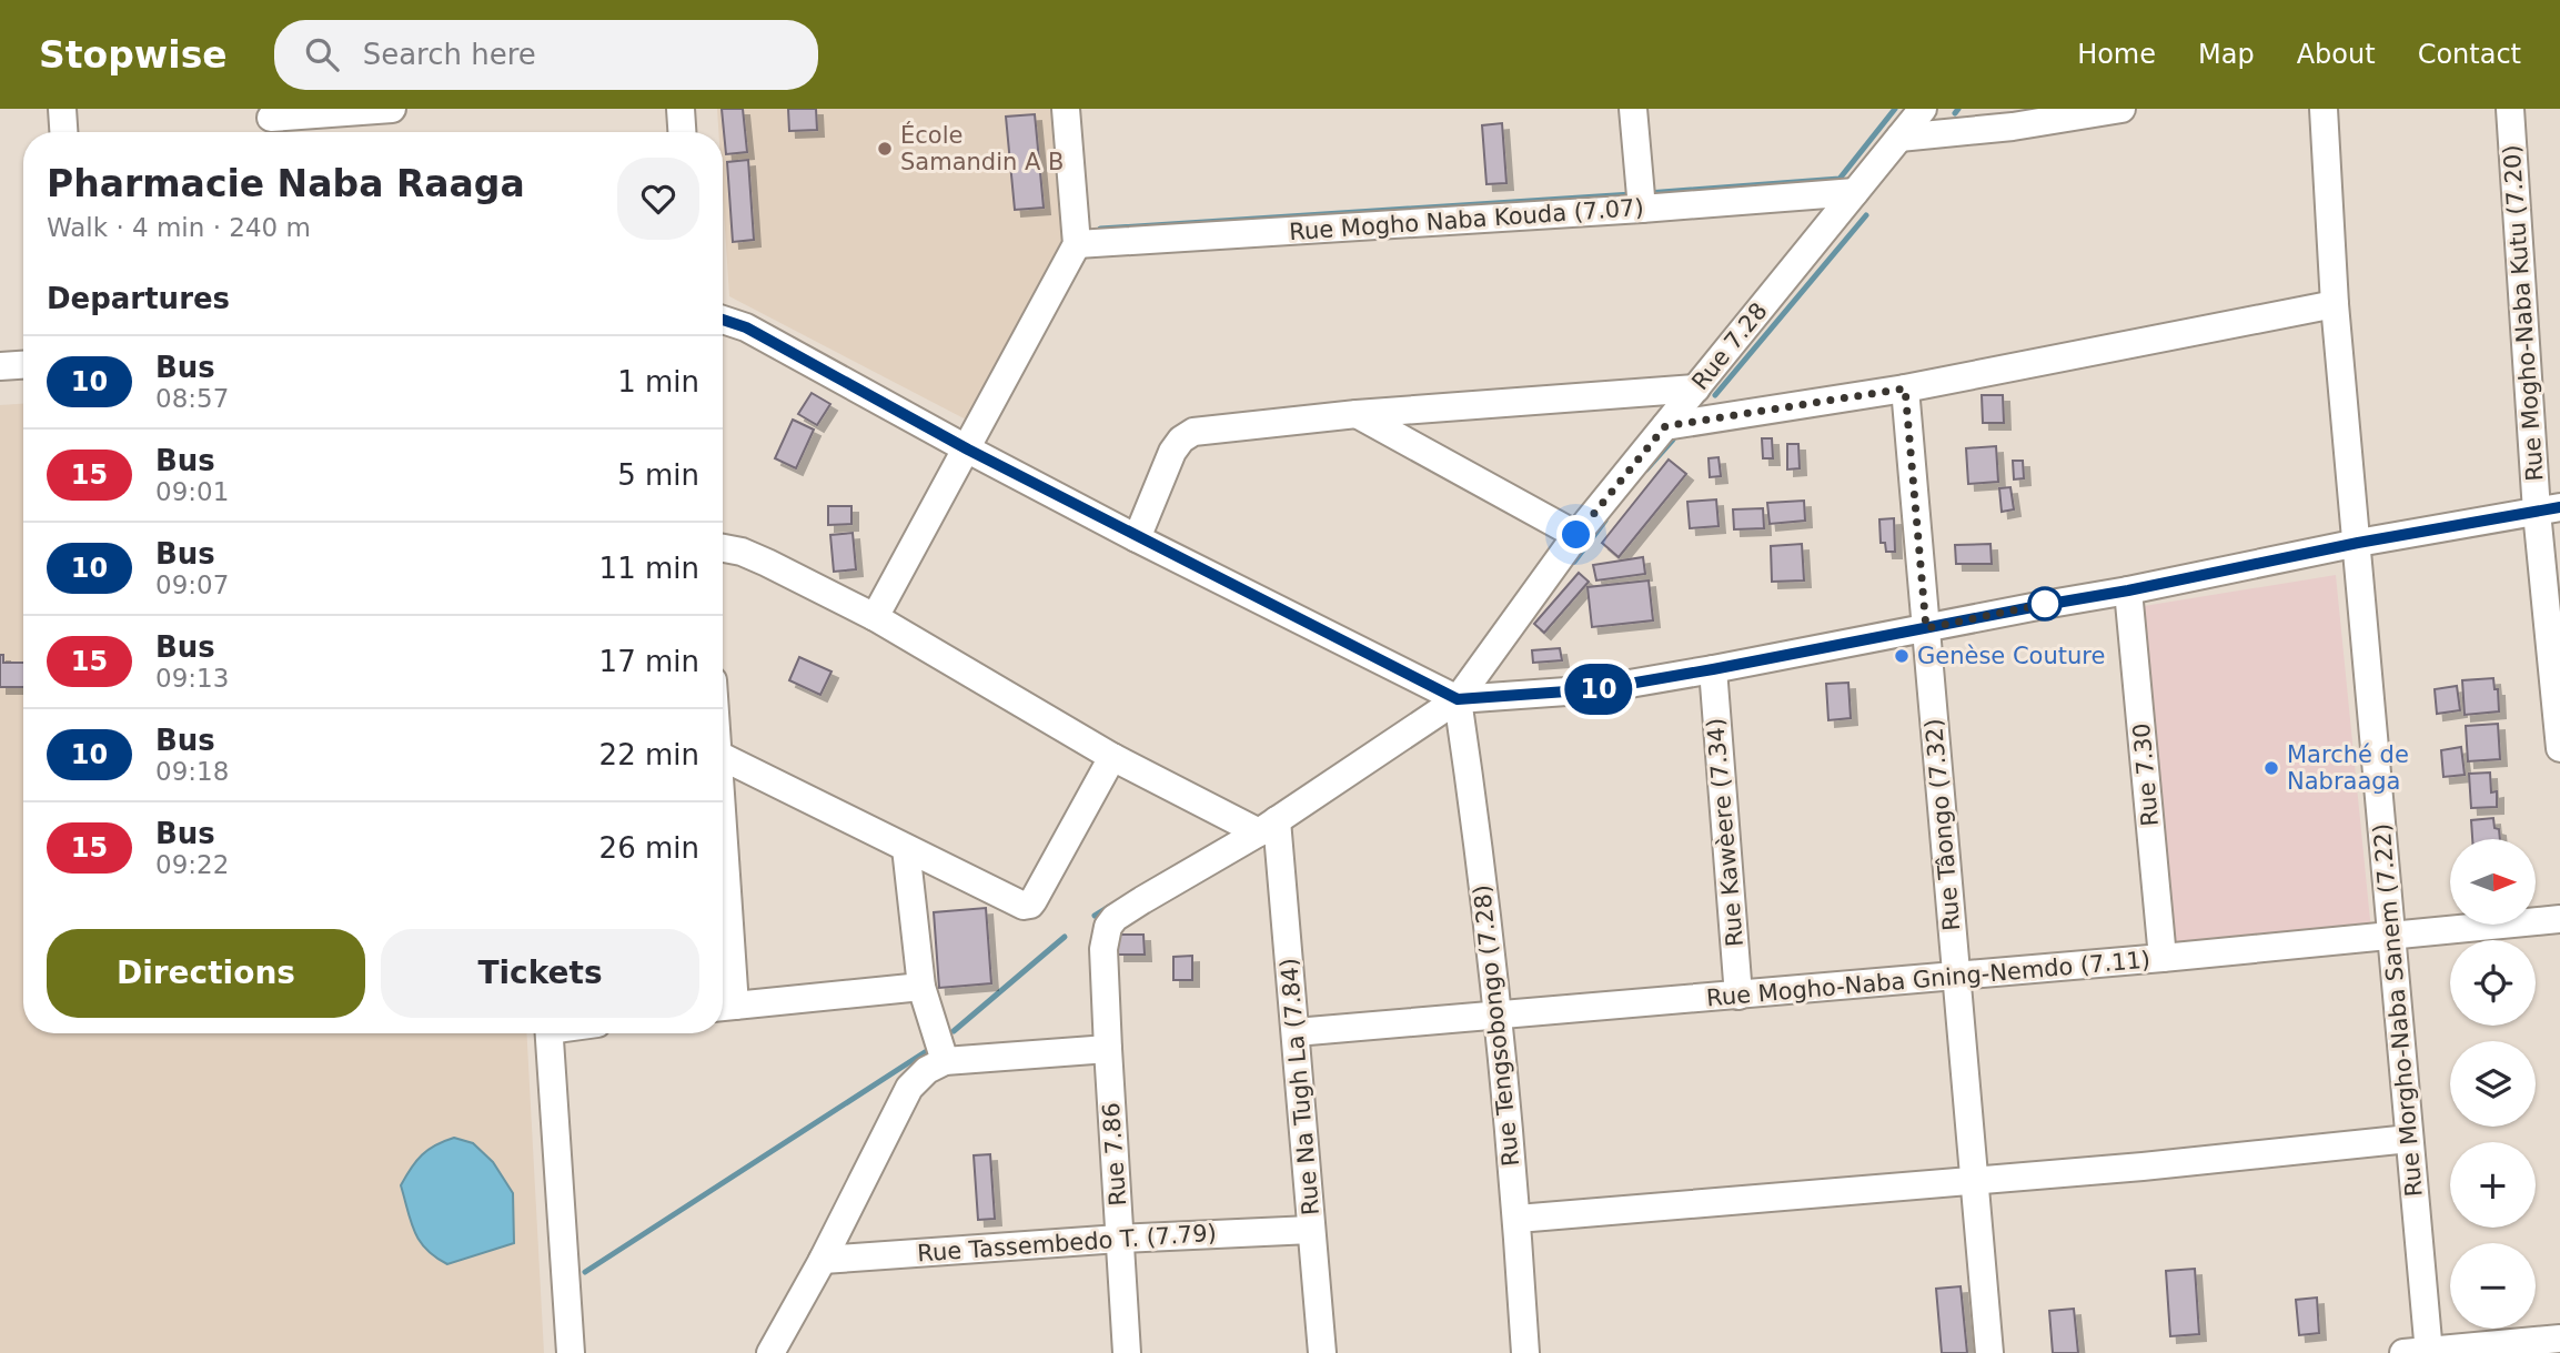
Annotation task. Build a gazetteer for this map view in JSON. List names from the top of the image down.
{
  "streets": {
    "street": [
      "Rue Mogho Naba Kouda (7.07)",
      "Rue Mogho-Naba Kutu (7.20)",
      "Rue 7.28",
      "Rue 7.30",
      "Rue Tâongo (7.32)",
      "Rue Kawèere (7.34)",
      "Rue Mogho-Naba Gning-Nemdo (7.11)",
      "Rue Morgho-Naba Sanem (7.22)",
      "Rue Tengsobongo (7.28)",
      "Rue Na Tugh La (7.84)",
      "Rue 7.86",
      "Rue Tassembedo T. (7.79)"
    ]
  },
  "crossings": [
    ["Rue Mogho Naba Kouda (7.07)", "Rue 7.28"],
    ["Rue 7.28", "Rue Tengsobongo (7.28)"],
    ["Rue 7.30", "Rue Mogho-Naba Gning-Nemdo (7.11)"],
    ["Rue Tâongo (7.32)", "Rue Mogho-Naba Gning-Nemdo (7.11)"],
    ["Rue Kawèere (7.34)", "Rue Mogho-Naba Gning-Nemdo (7.11)"],
    ["Rue Mogho-Naba Gning-Nemdo (7.11)", "Rue Morgho-Naba Sanem (7.22)"],
    ["Rue Mogho-Naba Gning-Nemdo (7.11)", "Rue Tengsobongo (7.28)"],
    ["Rue Mogho-Naba Gning-Nemdo (7.11)", "Rue Na Tugh La (7.84)"],
    ["Rue Na Tugh La (7.84)", "Rue 7.86"],
    ["Rue Na Tugh La (7.84)", "Rue Tassembedo T. (7.79)"],
    ["Rue 7.86", "Rue Tassembedo T. (7.79)"]
  ],
  "places": ["École Samandin A B", "Genèse Couture", "Marché de Nabraaga"],
  "lines": ["bus line 10"],
  "north": "right",
  "page": {
    "header": "Stopwise",
    "search": "Search here",
    "nav": [
      "Home",
      "Map",
      "About",
      "Contact"
    ],
    "on_map": "10",
    "heading": [
      ["Pharmacie Naba Raaga", "Walk · 4 min · 240 m"],
      "Departures"
    ],
    "list": [
      {
        "mark": "10",
        "name": "Bus",
        "note": "08:57",
        "value": "1 min"
      },
      {
        "mark": "15",
        "name": "Bus",
        "note": "09:01",
        "value": "5 min"
      },
      {
        "mark": "10",
        "name": "Bus",
        "note": "09:07",
        "value": "11 min"
      },
      {
        "mark": "15",
        "name": "Bus",
        "note": "09:13",
        "value": "17 min"
      },
      {
        "mark": "10",
        "name": "Bus",
        "note": "09:18",
        "value": "22 min"
      },
      {
        "mark": "15",
        "name": "Bus",
        "note": "09:22",
        "value": "26 min"
      }
    ],
    "map_buttons": ["+", "−"],
    "buttons": ["Directions", "Tickets"]
  }
}
